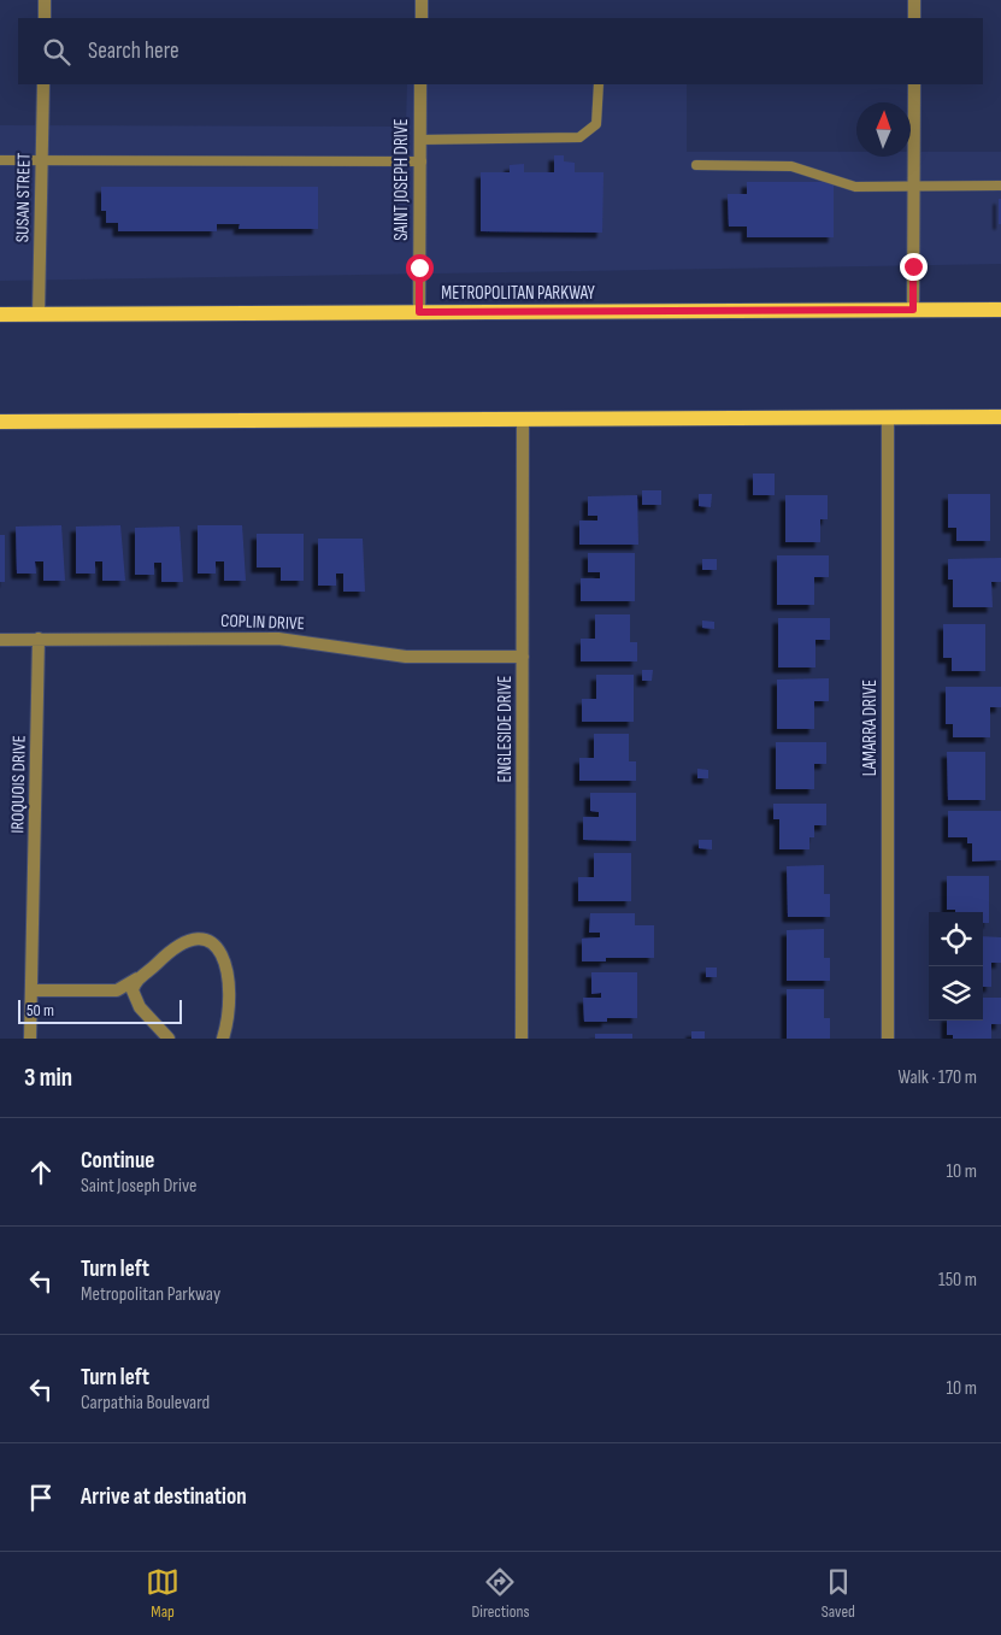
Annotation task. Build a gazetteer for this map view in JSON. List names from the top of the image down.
{
  "streets": {
    "main road": ["METROPOLITAN PARKWAY"],
    "street": [
      "SAINT JOSEPH DRIVE",
      "SUSAN STREET",
      "COPLIN DRIVE",
      "LAMARRA DRIVE",
      "ENGLESIDE DRIVE",
      "IROQUOIS DRIVE"
    ]
  },
  "crossings": [
    ["SAINT JOSEPH DRIVE", "METROPOLITAN PARKWAY"],
    ["SUSAN STREET", "METROPOLITAN PARKWAY"],
    ["COPLIN DRIVE", "ENGLESIDE DRIVE"],
    ["COPLIN DRIVE", "IROQUOIS DRIVE"]
  ],
  "scale_bar": "50 m",
  "north": "top",
  "page": {
    "search": "Search here",
    "scale": "50 m",
    "heading": ["3 min", "Walk · 170 m"],
    "list": [
      ["Continue", "Saint Joseph Drive", "10 m"],
      ["Turn left", "Metropolitan Parkway", "150 m"],
      ["Turn left", "Carpathia Boulevard", "10 m"],
      "Arrive at destination"
    ],
    "nav": ["Map", "Directions", "Saved"]
  }
}
